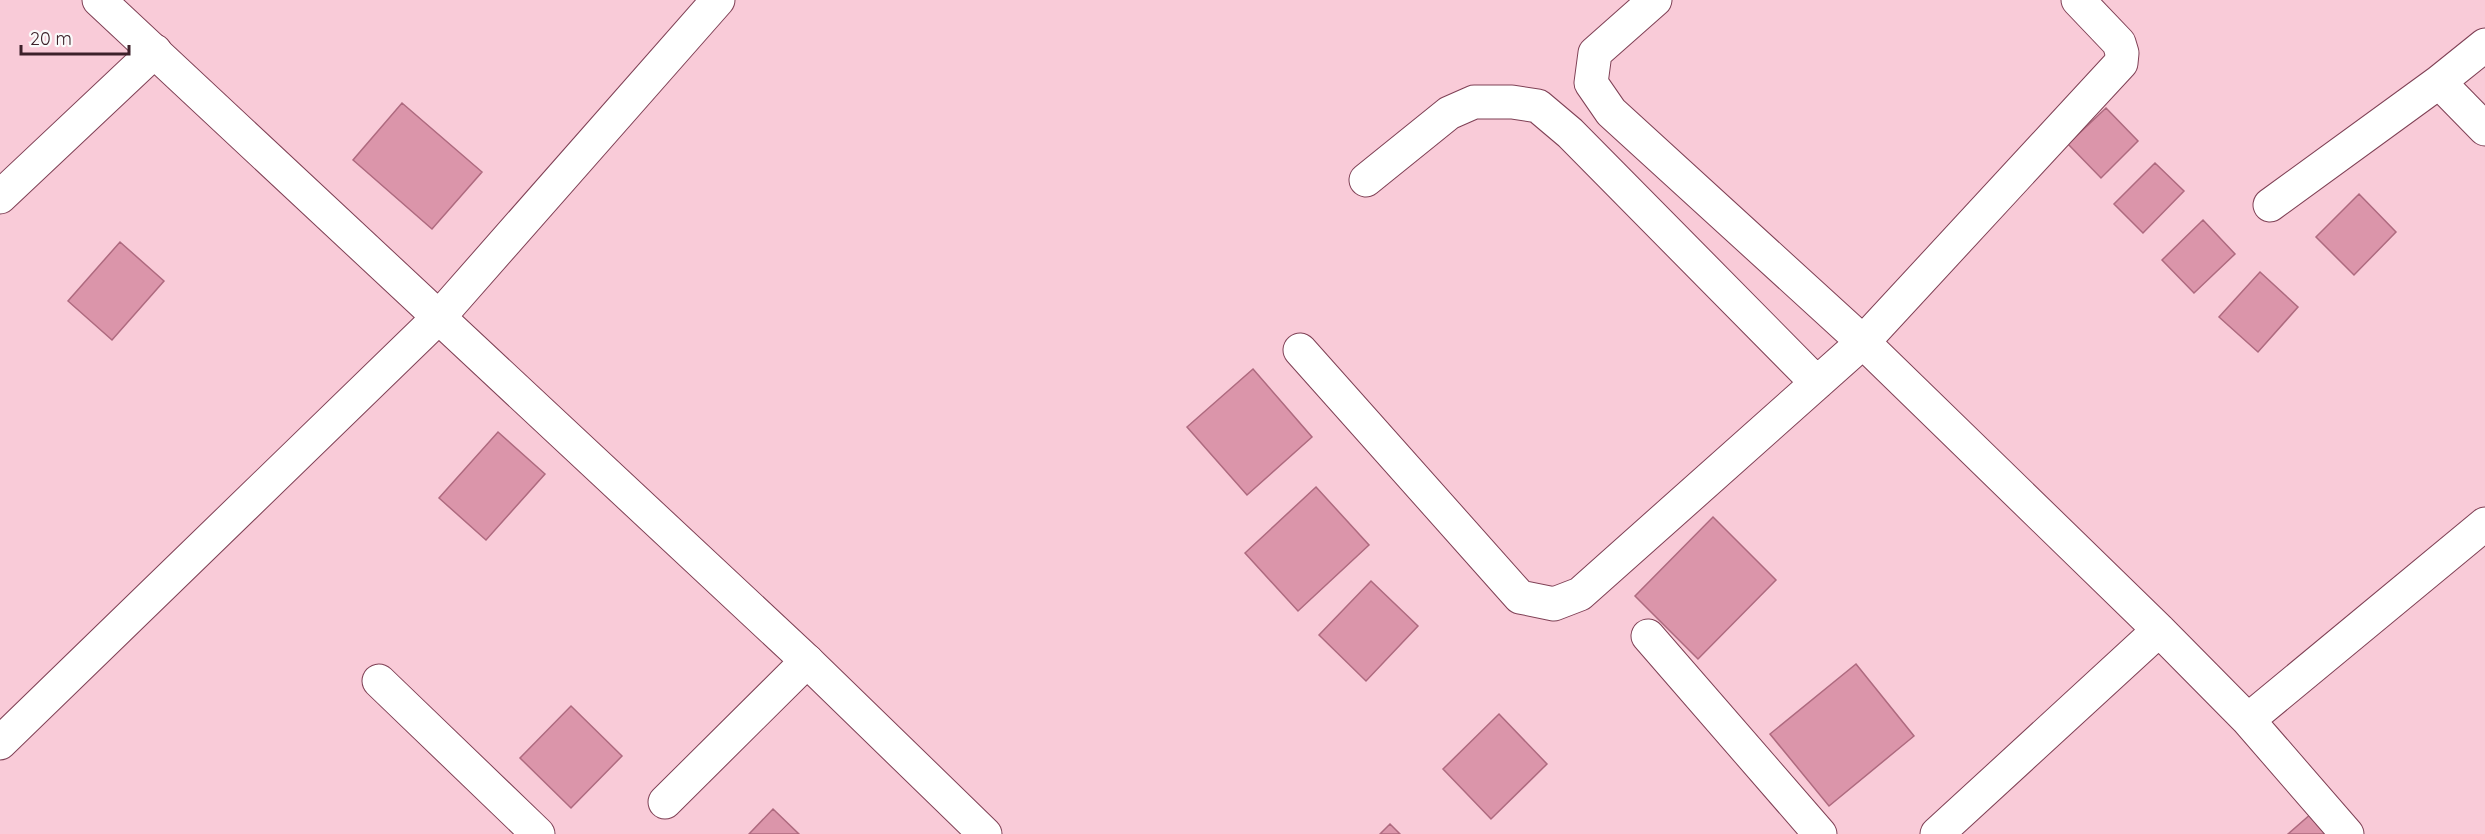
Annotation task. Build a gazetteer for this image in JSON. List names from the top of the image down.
{
  "scale_bar": "20 m"
}
